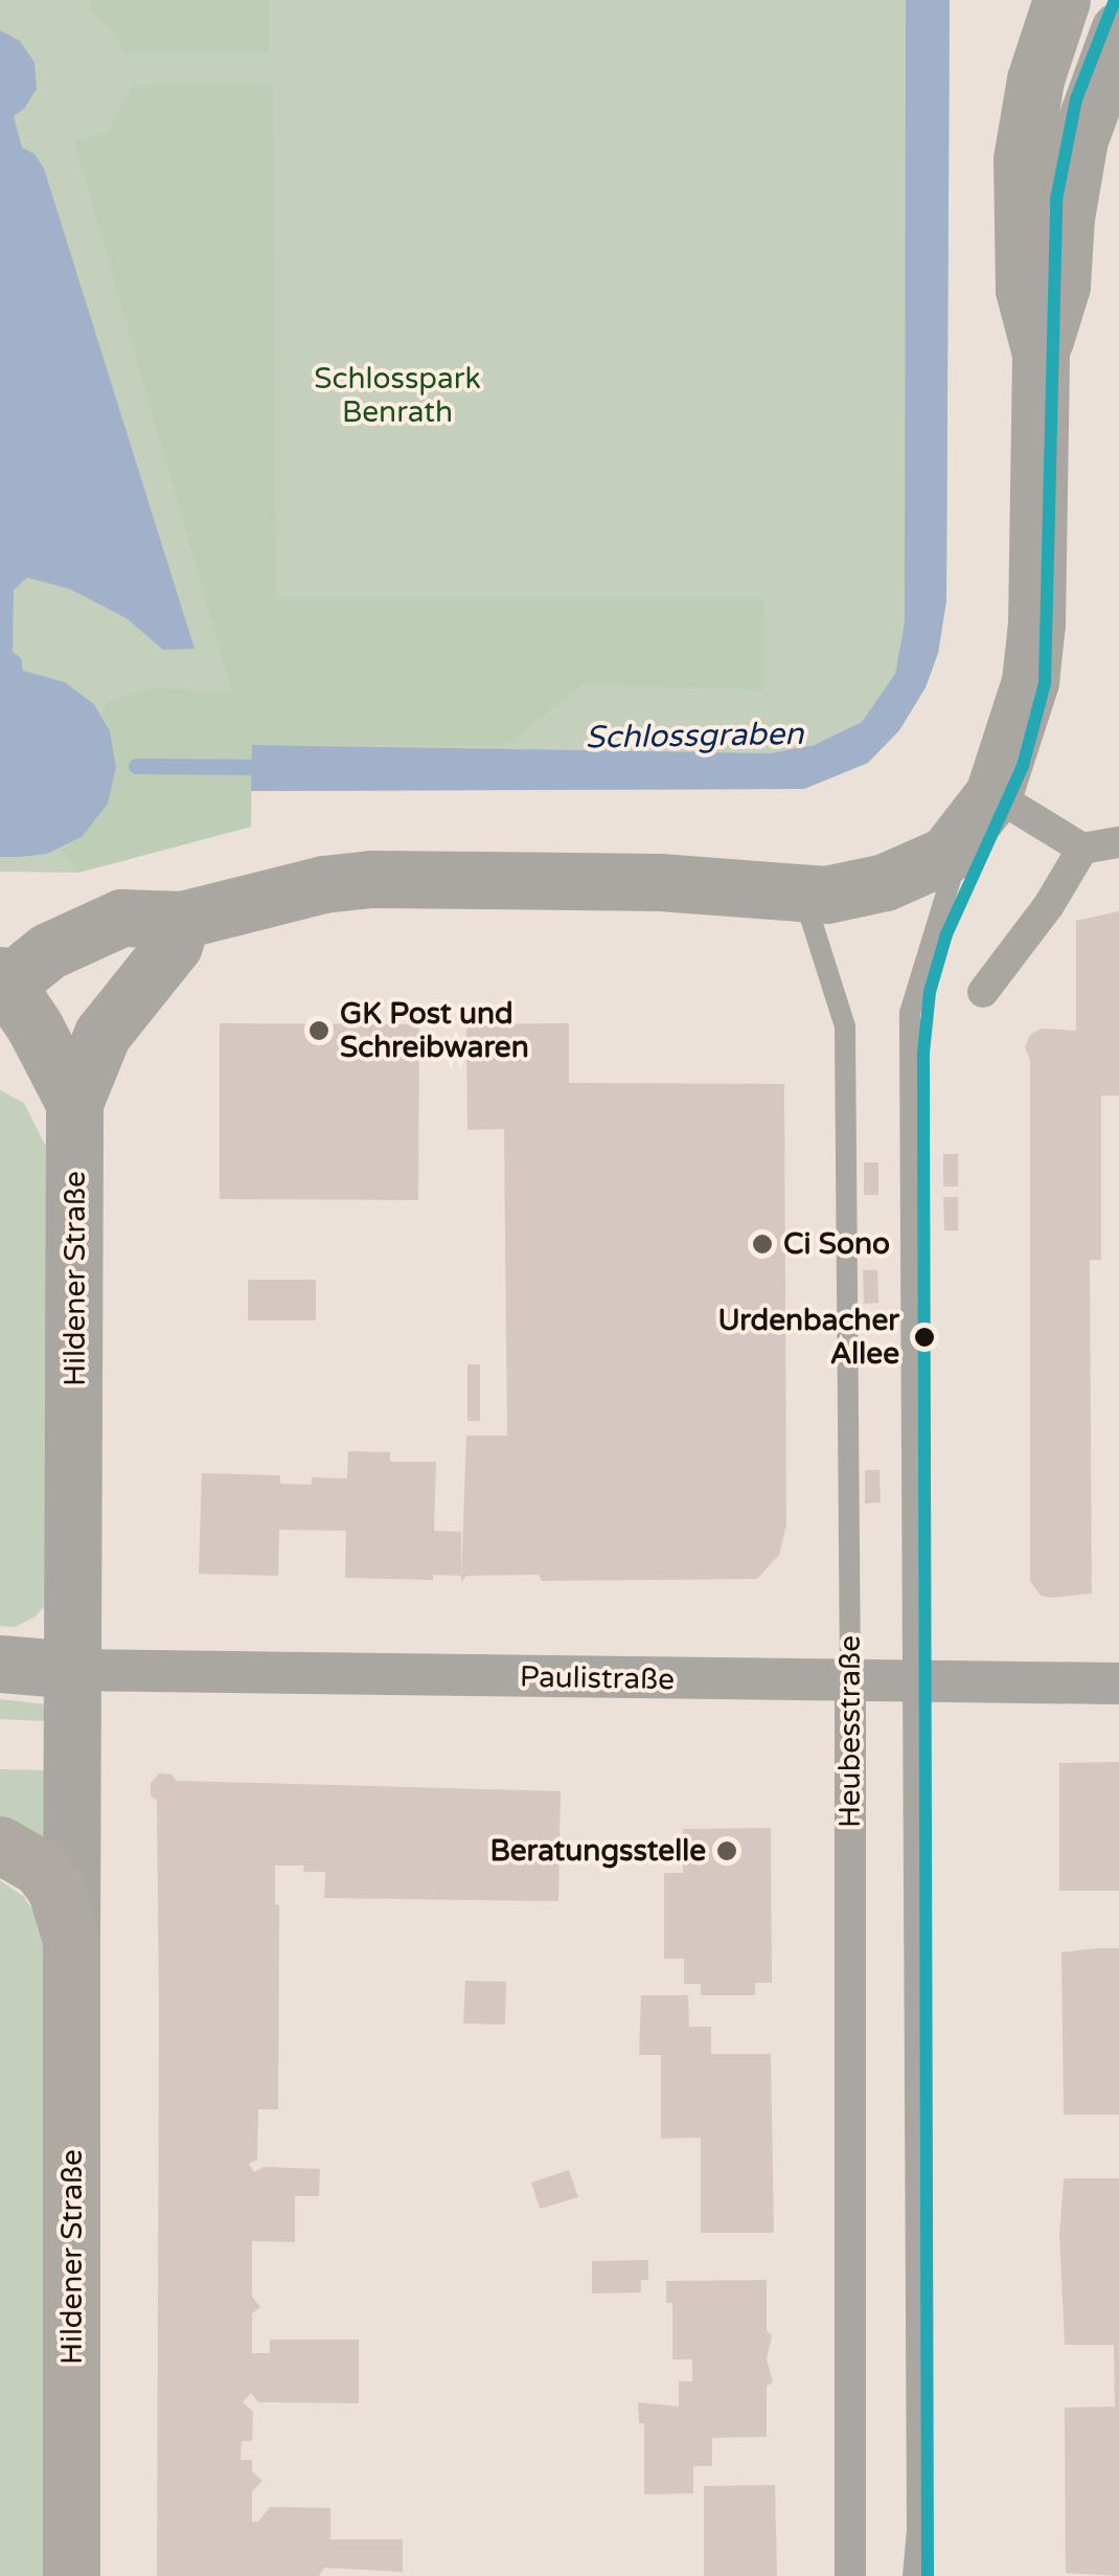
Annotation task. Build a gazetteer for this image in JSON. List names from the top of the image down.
{
  "streets": {
    "main road": ["Hildener Straße"],
    "street": ["Paulistraße", "Heubesstraße"]
  },
  "crossings": [
    ["Hildener Straße", "Paulistraße"],
    ["Paulistraße", "Heubesstraße"]
  ],
  "water": ["Schlossgraben"],
  "parks": ["Schlosspark Benrath"],
  "places": [
    "GK Post und Schreibwaren",
    "Ci Sono",
    "Urdenbacher Allee",
    "Beratungsstelle"
  ]
}
